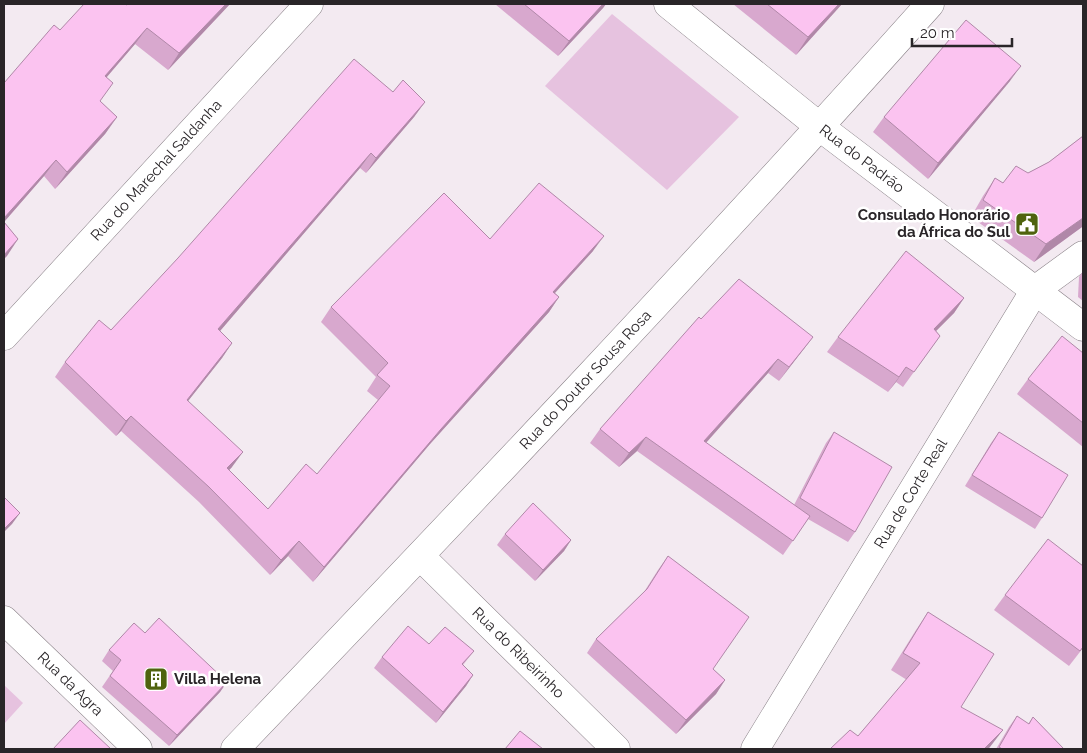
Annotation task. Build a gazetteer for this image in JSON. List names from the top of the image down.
{
  "streets": {
    "street": [
      "Rua do Padrão",
      "Rua do Marechal Saldanha",
      "Rua do Doutor Sousa Rosa",
      "Rua de Corte Real",
      "Rua do Ribeirinho",
      "Rua da Agra"
    ]
  },
  "crossings": [
    ["Rua do Padrão", "Rua do Doutor Sousa Rosa"],
    ["Rua do Padrão", "Rua de Corte Real"],
    ["Rua do Doutor Sousa Rosa", "Rua do Ribeirinho"]
  ],
  "places": {
    "public building": ["Consulado Honorário da África do Sul"],
    "building": ["Villa Helena"]
  },
  "scale_bar": "20 m"
}
